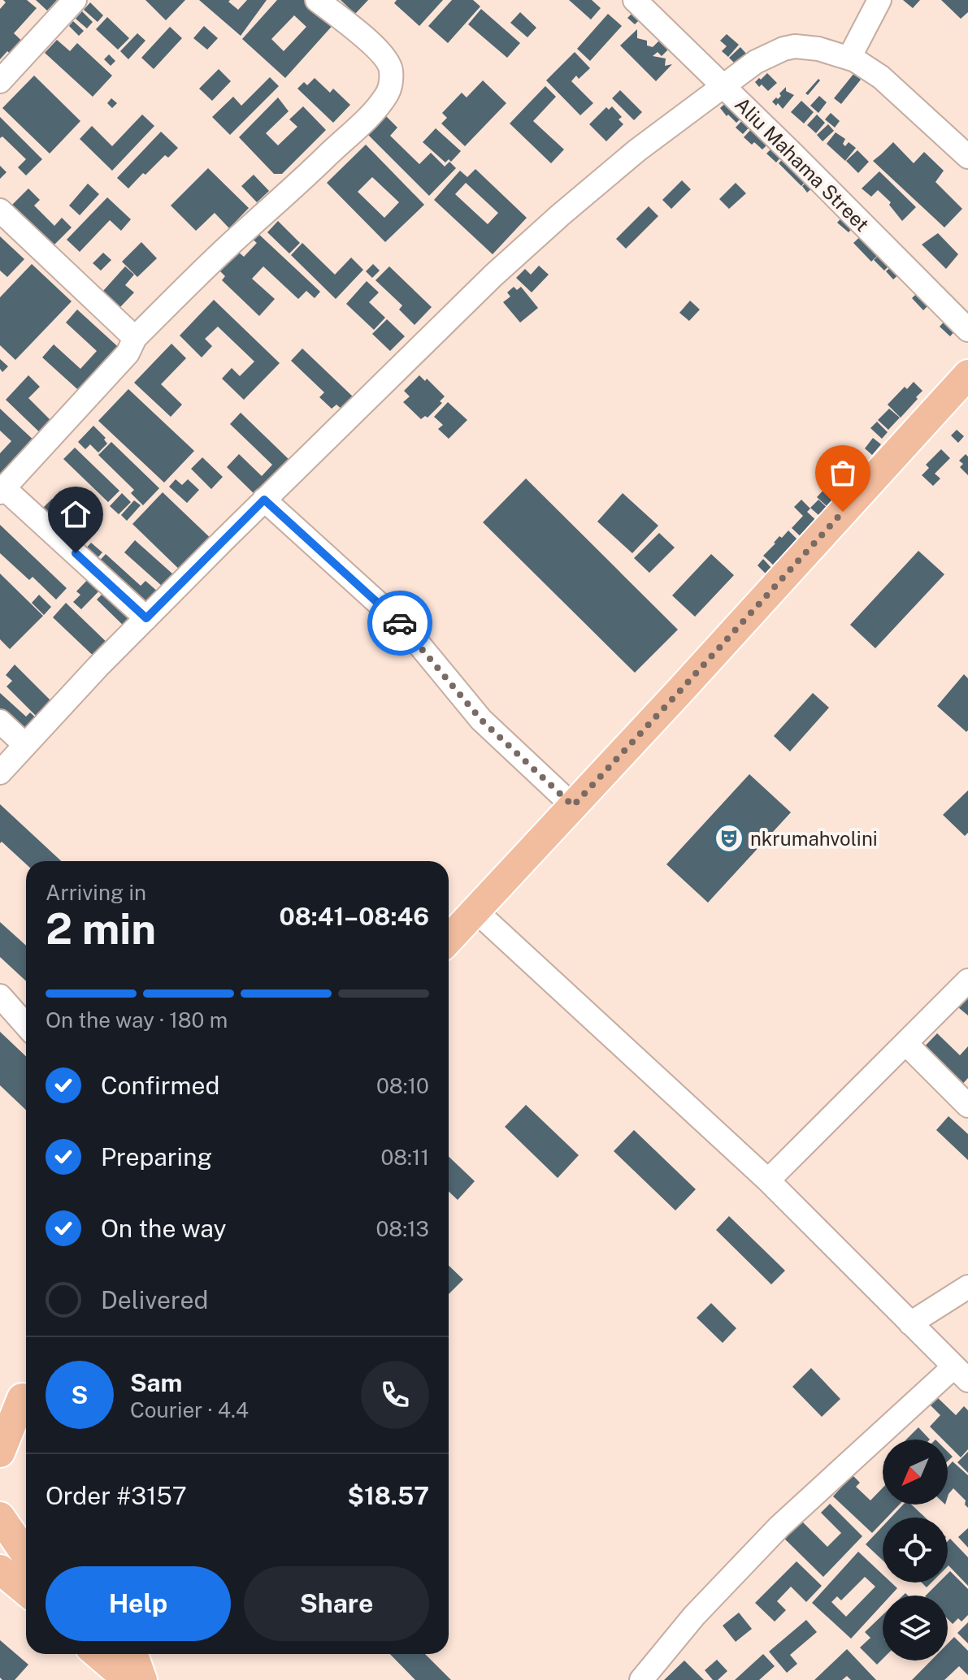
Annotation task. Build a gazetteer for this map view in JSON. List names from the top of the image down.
{
  "streets": {
    "street": ["Aliu Mahama Street"]
  },
  "places": {
    "theatre": ["nkrumahvolini"]
  },
  "north": "bottom left",
  "page": {
    "heading": ["2 min", "Arriving in", "08:41–08:46"],
    "panel": [
      "Sam",
      "Courier · 4.4",
      "Order #3157",
      "$18.57"
    ],
    "bar": "On the way · 180 m",
    "list": [
      ["Confirmed", "08:10"],
      ["Preparing", "08:11"],
      ["On the way", "08:13"],
      "Delivered"
    ],
    "round": "S",
    "buttons": ["Help", "Share"]
  }
}
